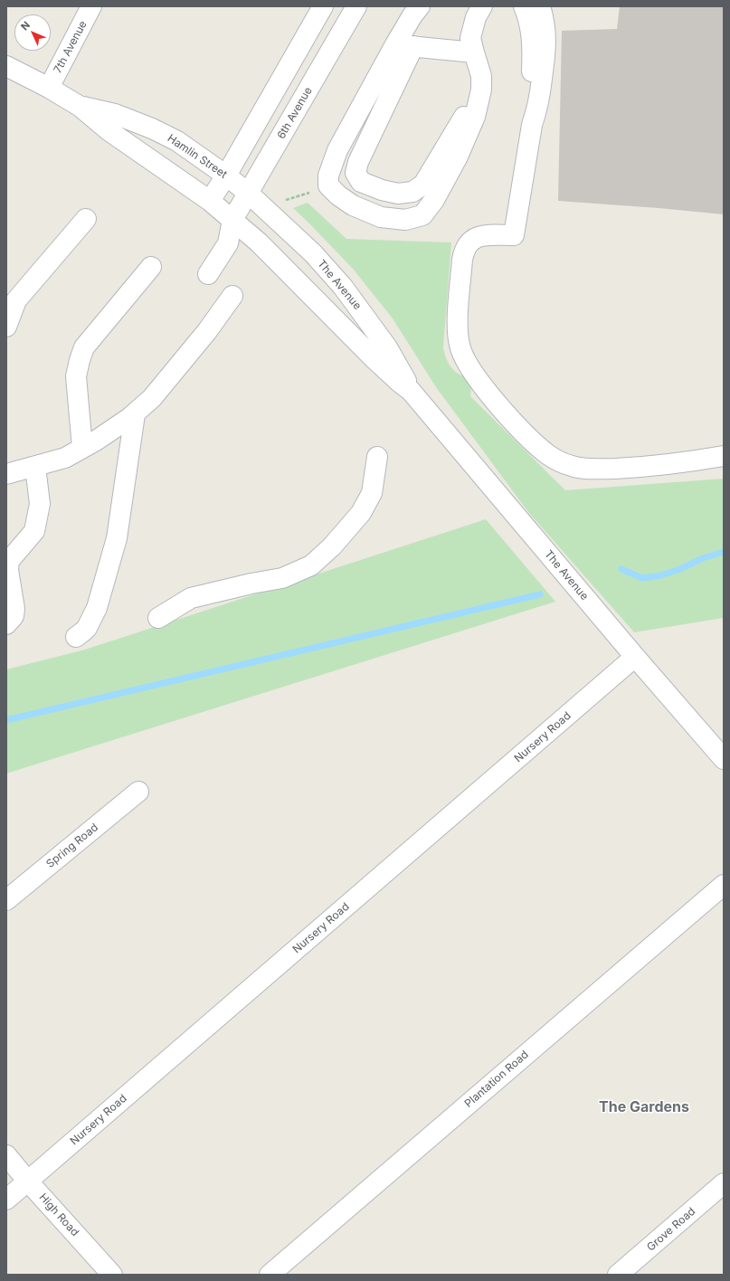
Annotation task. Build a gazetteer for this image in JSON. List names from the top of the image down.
{
  "streets": {
    "street": [
      "7th Avenue",
      "6th Avenue",
      "Hamlin Street",
      "The Avenue",
      "Nursery Road",
      "Spring Road",
      "Plantation Road",
      "High Road",
      "Grove Road"
    ]
  },
  "crossings": [
    ["7th Avenue", "Hamlin Street"],
    ["6th Avenue", "Hamlin Street"],
    ["6th Avenue", "The Avenue"],
    ["Hamlin Street", "The Avenue"],
    ["The Avenue", "Nursery Road"],
    ["Nursery Road", "High Road"]
  ],
  "districts": ["The Gardens"],
  "north": "top left"
}
